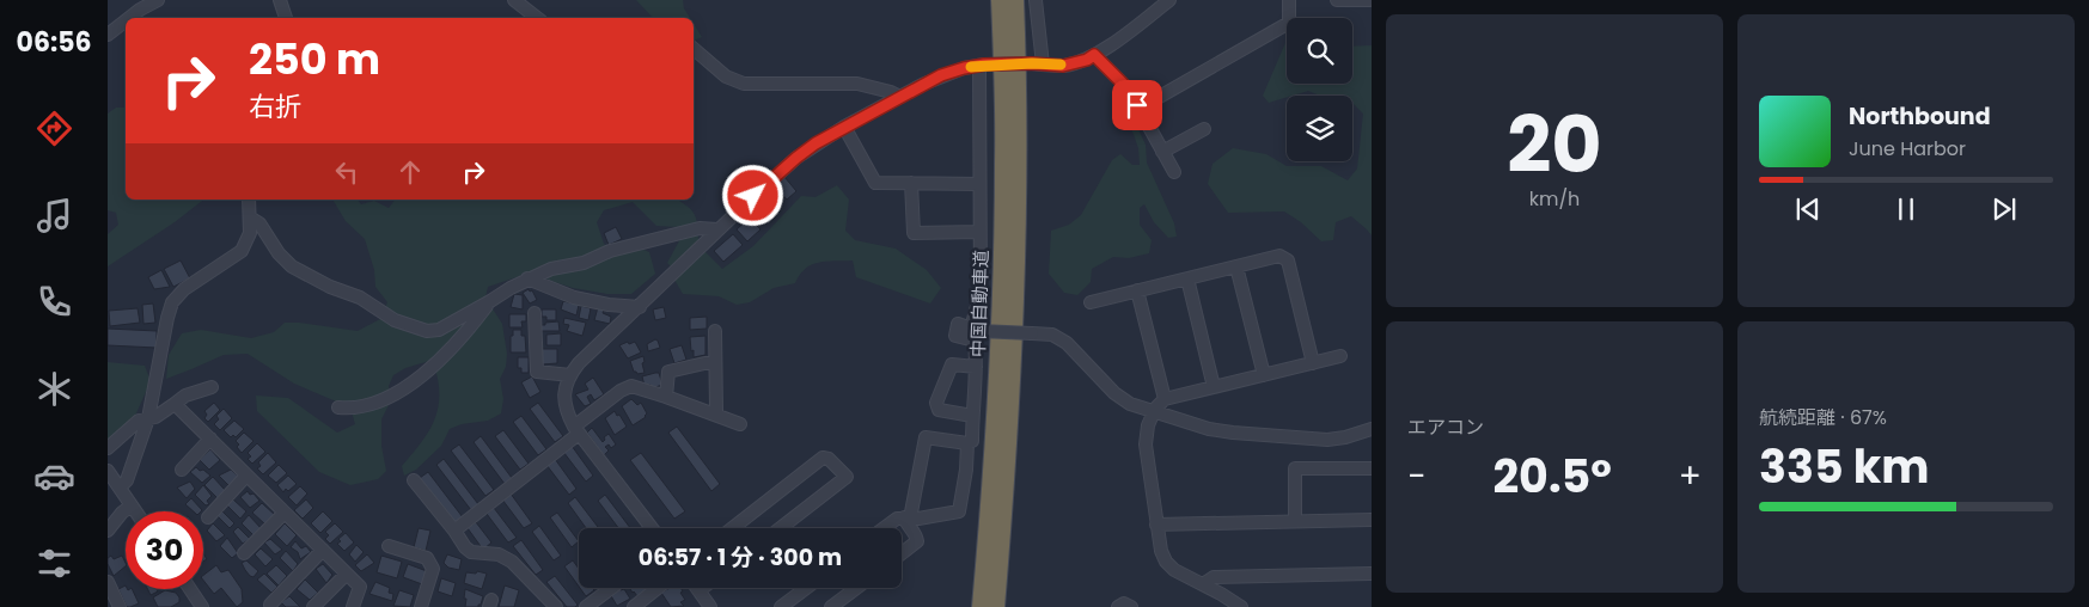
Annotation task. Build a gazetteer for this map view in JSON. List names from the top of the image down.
{
  "streets": {
    "highway": ["中国自動車道"]
  },
  "page": {
    "tabs": "06:56",
    "tile": [
      ["20", "km/h"],
      "エアコン",
      ["航続距離 · 67%", "335 km"]
    ],
    "turn": ["250 m", "右折"],
    "song": ["Northbound", "June Harbor"],
    "heat": ["−", "20.5°", "+"],
    "limit": "30",
    "trip": "06:57 · 1 分 · 300 m"
  }
}
